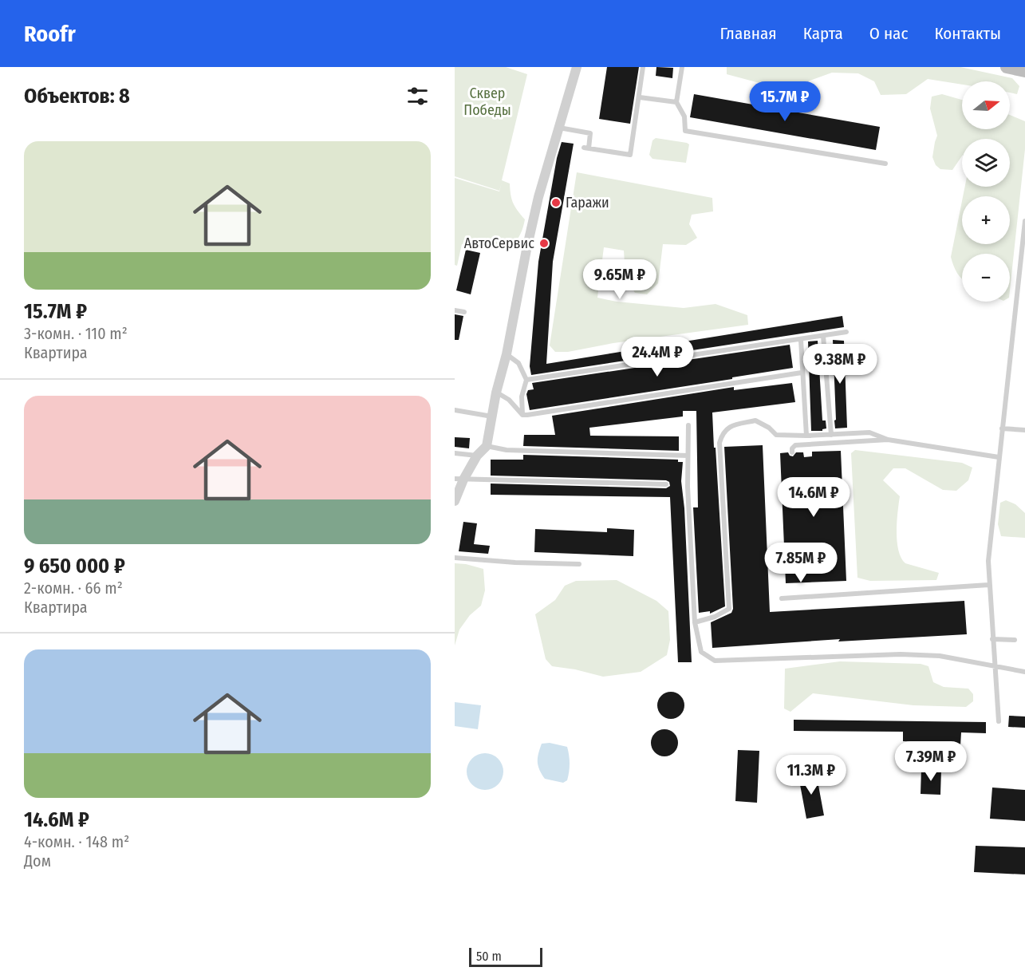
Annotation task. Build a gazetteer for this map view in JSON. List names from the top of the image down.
{
  "parks": ["Сквер Победы"],
  "places": ["Гаражи", "АвтоСервис"],
  "scale_bar": "50 m",
  "north": "right",
  "page": {
    "header": "Roofr",
    "nav": [
      "Главная",
      "Карта",
      "О нас",
      "Контакты"
    ],
    "heading": "Объектов: 8",
    "map_buttons": ["+", "−"],
    "price": [
      "15.7M ₽",
      "9.65M ₽",
      "24.4M ₽",
      "9.38M ₽",
      "14.6M ₽",
      "7.85M ₽",
      "7.39M ₽",
      "11.3M ₽"
    ],
    "list": [
      {
        "name": "15.7M ₽",
        "note": "3-комн. · 110 m² · Квартира"
      },
      {
        "name": "9 650 000 ₽",
        "note": "2-комн. · 66 m² · Квартира"
      },
      {
        "name": "14.6M ₽",
        "note": "4-комн. · 148 m² · Дом"
      }
    ],
    "scale": "50 m"
  }
}
